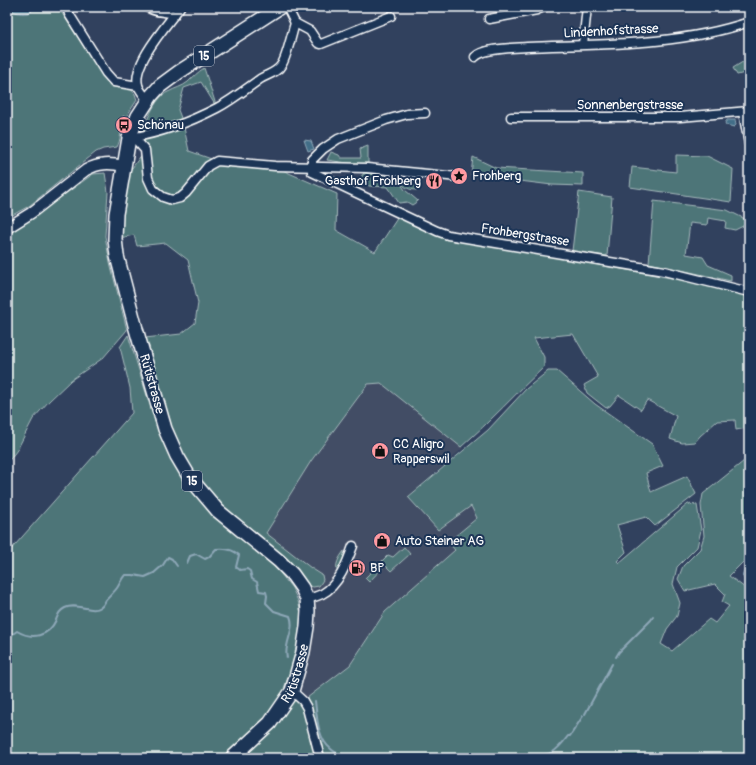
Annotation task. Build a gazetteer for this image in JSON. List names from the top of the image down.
{
  "streets": {
    "main road": ["15", "Rütistrasse"],
    "street": ["Lindenhofstrasse", "Sonnenbergstrasse", "Frohbergstrasse"]
  },
  "places": {
    "bus stop": ["Schönau"],
    "place": ["Frohberg"],
    "restaurant": ["Gasthof Frohberg"],
    "shop": ["CC Aligro Rapperswil", "Auto Steiner AG"],
    "fuel station": ["BP"]
  }
}
